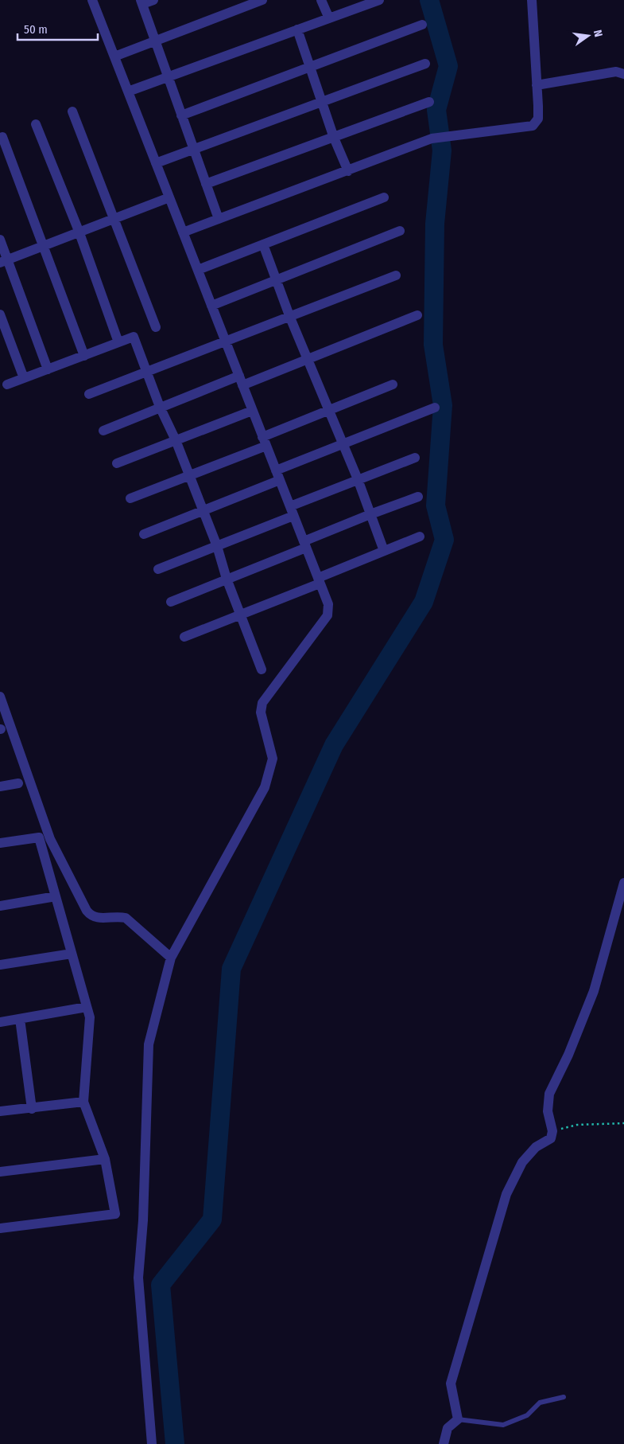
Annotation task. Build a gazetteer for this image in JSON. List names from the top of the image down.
{
  "scale_bar": "50 m",
  "north": "right"
}
